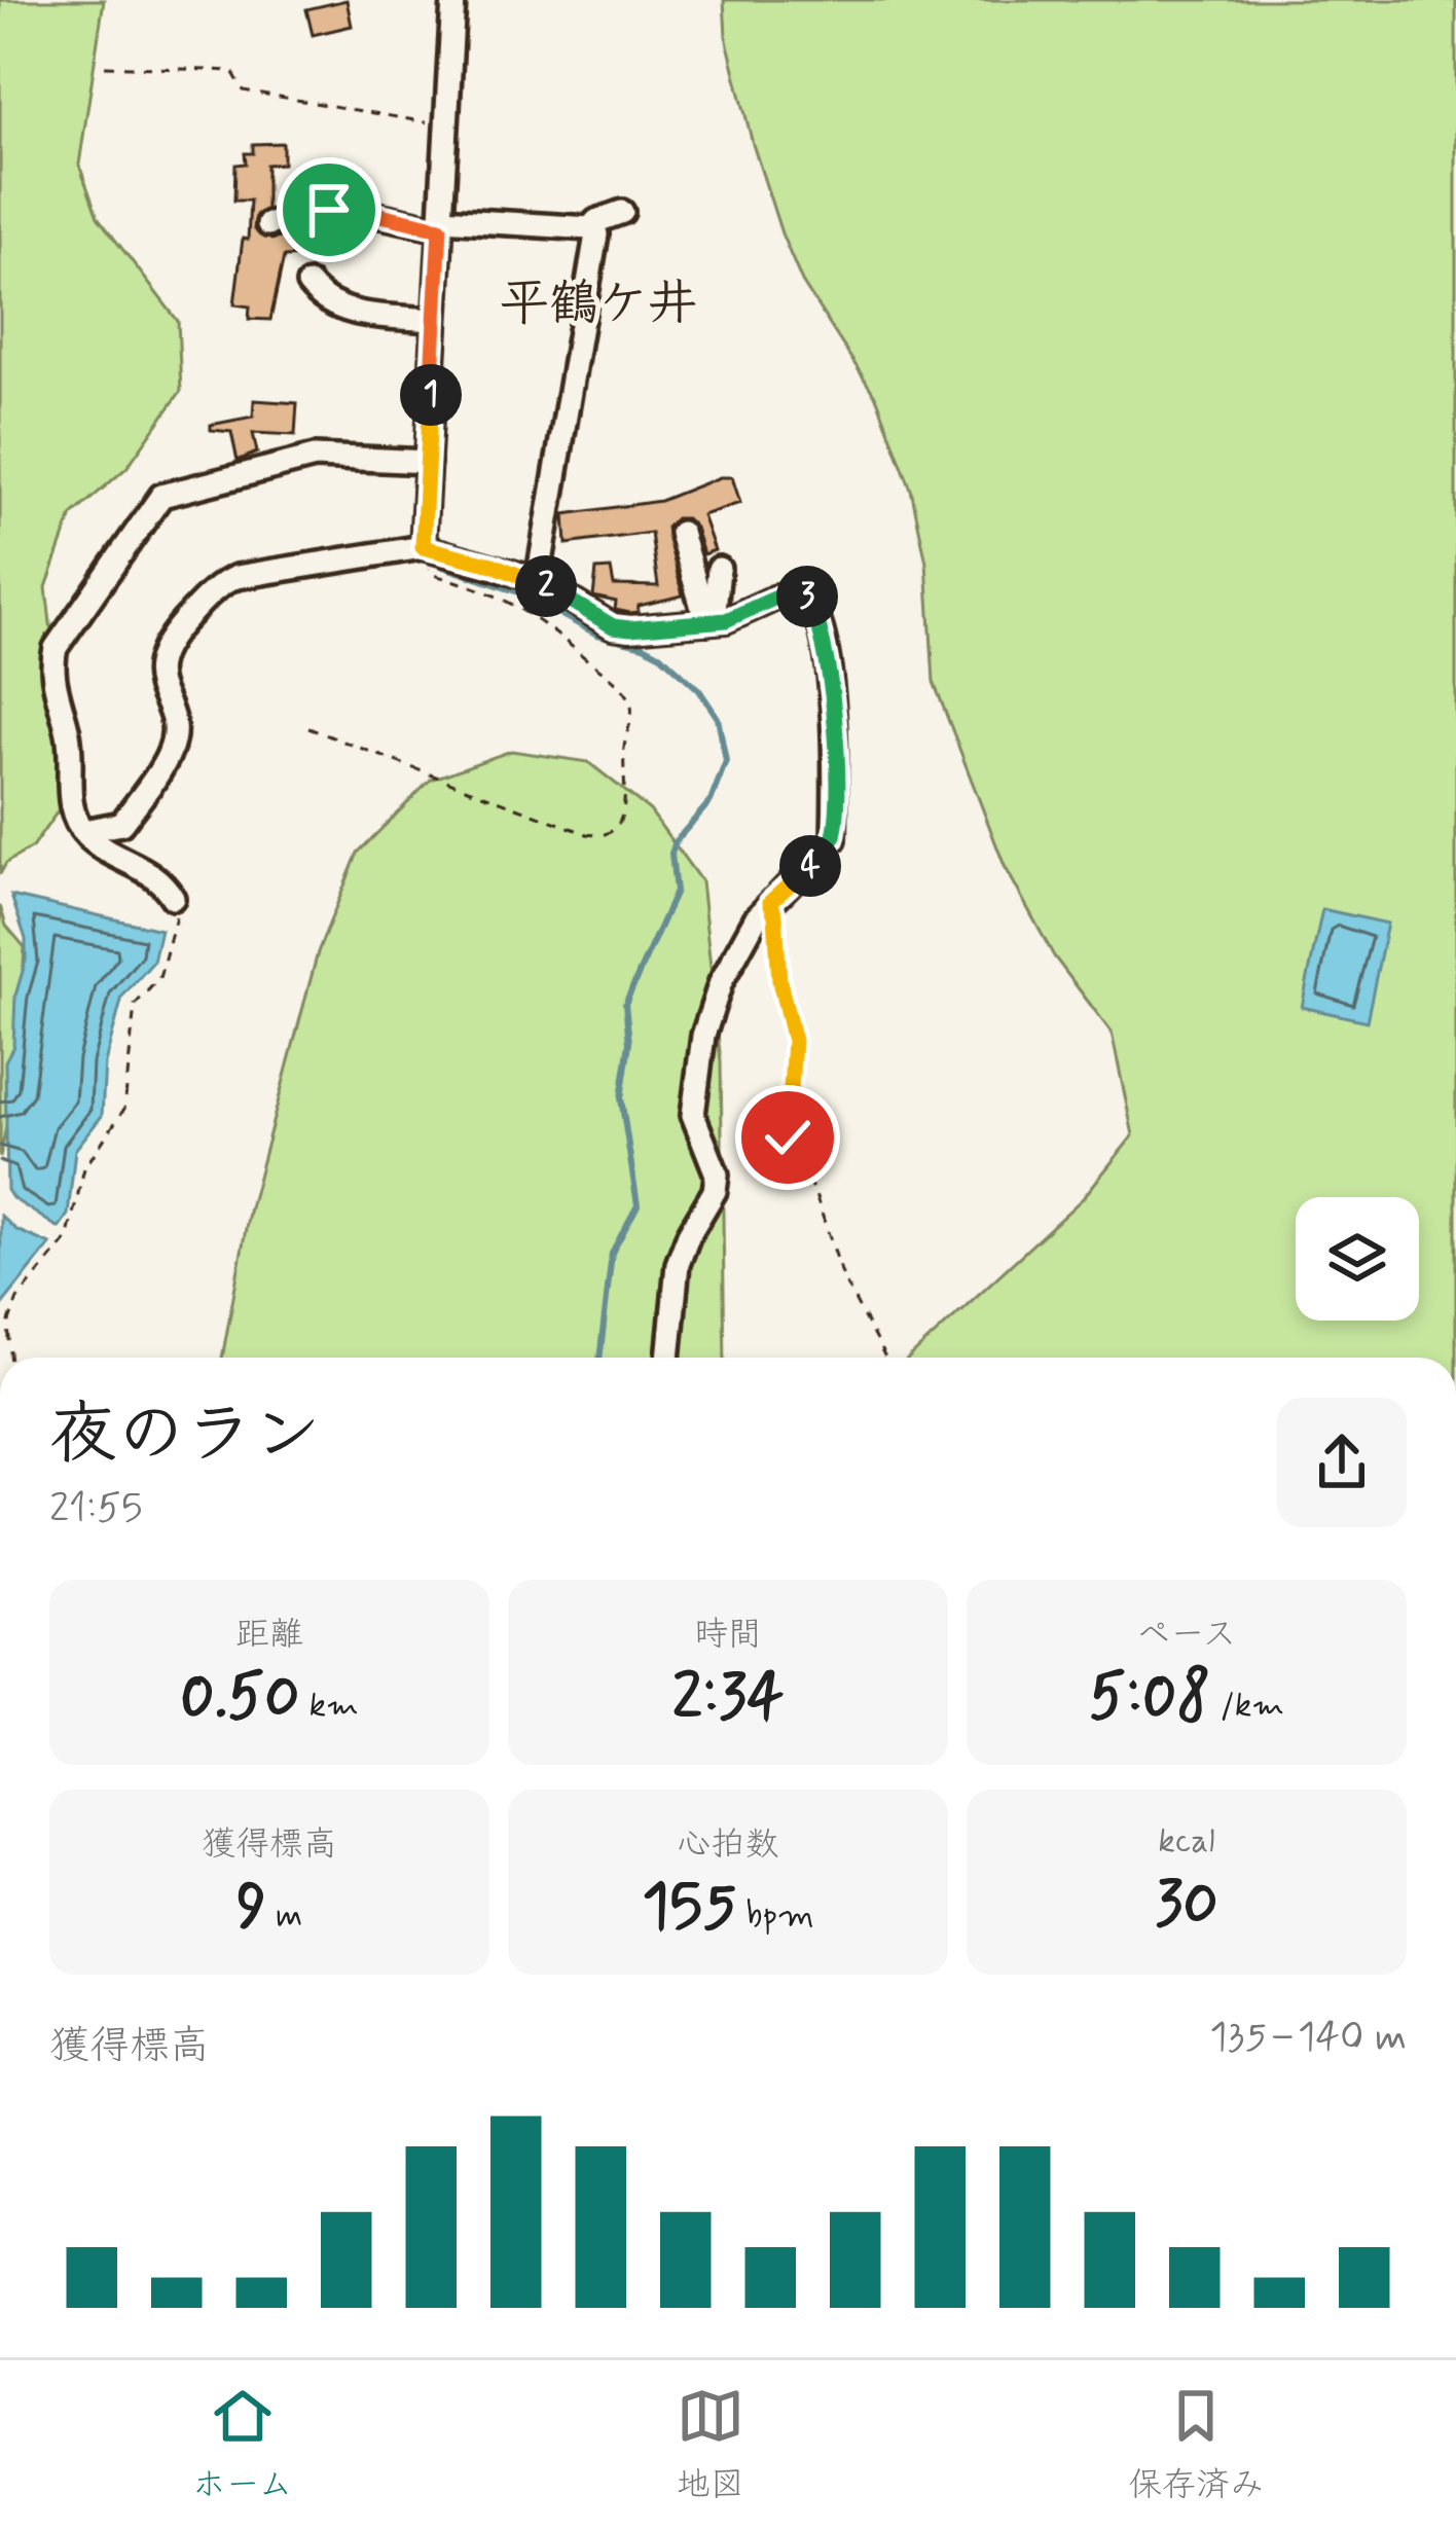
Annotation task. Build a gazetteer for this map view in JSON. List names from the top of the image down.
{
  "districts": ["平鶴ケ井"],
  "page": {
    "pins": [
      "1",
      "2",
      "3",
      "4"
    ],
    "heading": ["夜のラン", "21:55"],
    "stats": [
      ["距離", "0.50 km"],
      ["時間", "2:34"],
      ["ペース", "5:08 /km"],
      ["獲得標高", "9 m"],
      ["心拍数", "155 bpm"],
      ["kcal", "30"]
    ],
    "chart": ["獲得標高", "135–140 m"],
    "tabs": ["ホーム", "地図", "保存済み"]
  }
}
